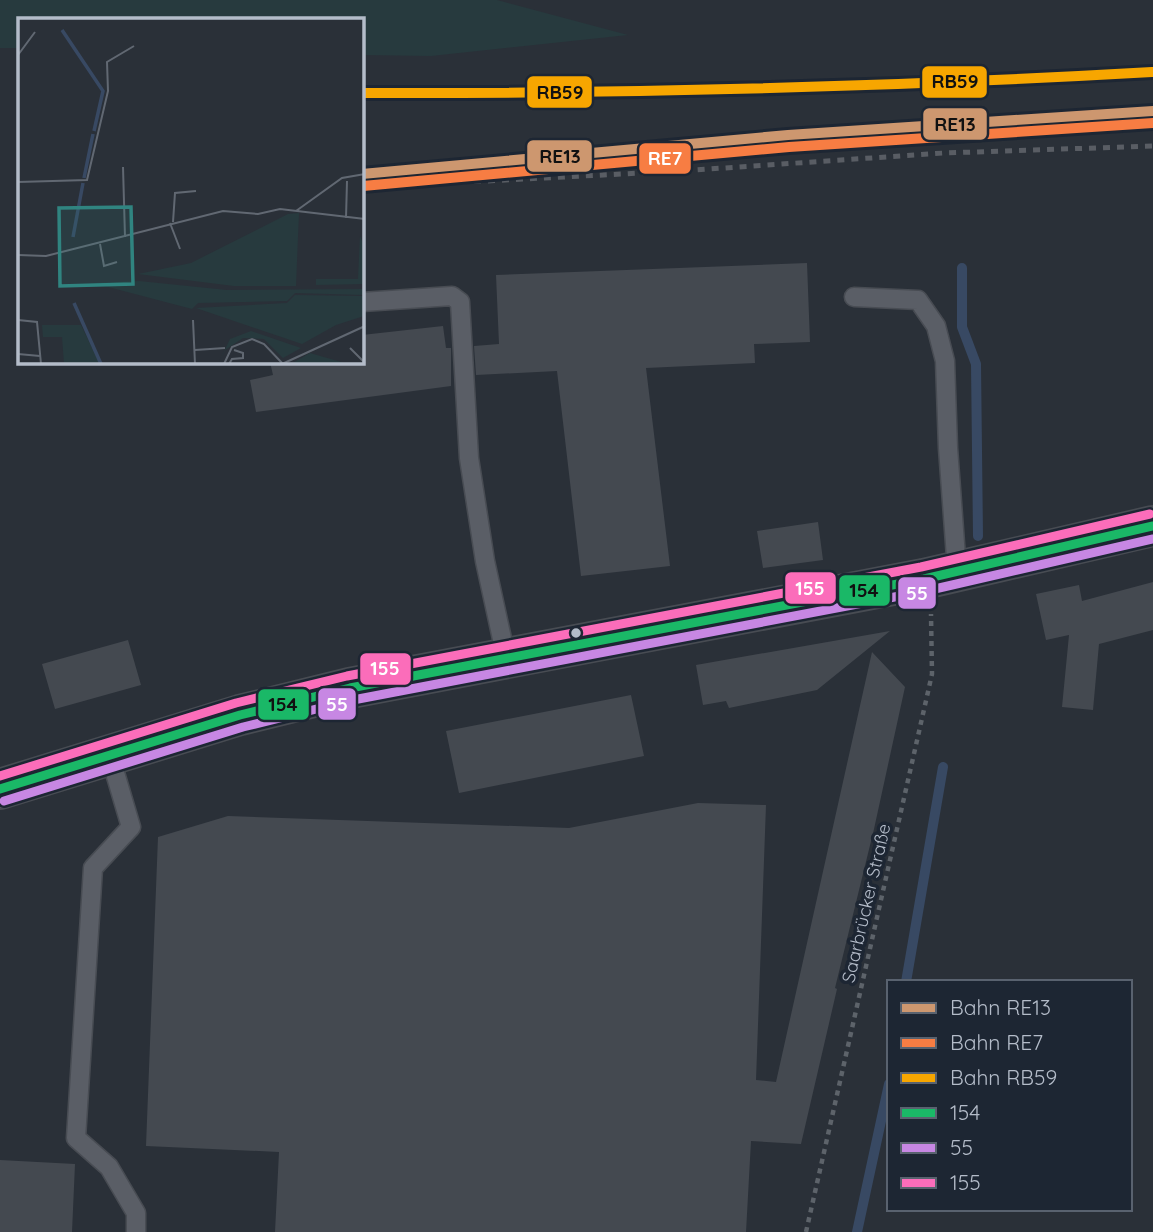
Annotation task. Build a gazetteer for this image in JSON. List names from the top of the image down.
{
  "streets": {
    "path": ["Saarbrücker Straße"]
  },
  "lines": [
    "rail line RB59",
    "rail line RE13",
    "rail line RE7",
    "transit line 155",
    "transit line 154",
    "transit line 55"
  ],
  "legend": [
    "Bahn RE13",
    "Bahn RE7",
    "Bahn RB59",
    "154",
    "55",
    "155"
  ]
}
